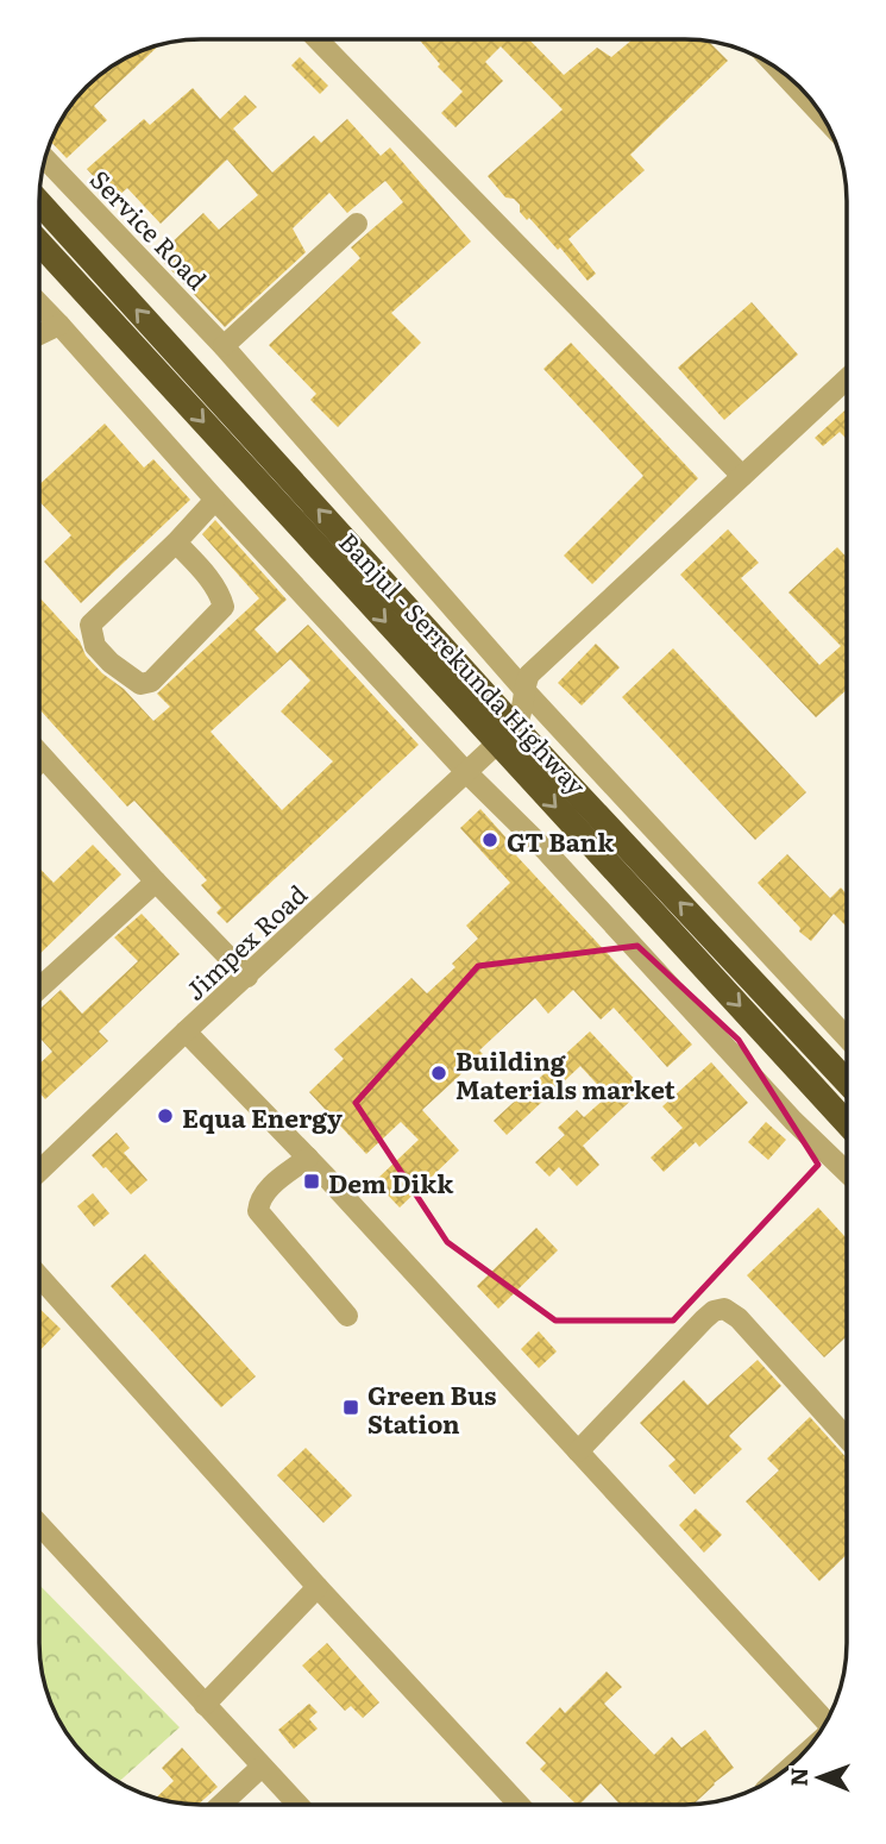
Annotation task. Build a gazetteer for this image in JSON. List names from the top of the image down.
{
  "streets": {
    "highway": ["Banjul - Serrekunda Highway"],
    "street": ["Service Road", "Jimpex Road"]
  },
  "crossings": [
    ["Banjul - Serrekunda Highway", "Jimpex Road"]
  ],
  "places": {
    "other": ["GT Bank", "Building Materials market", "Equa Energy"],
    "transit": ["Dem Dikk", "Green Bus Station"]
  },
  "north": "left"
}
